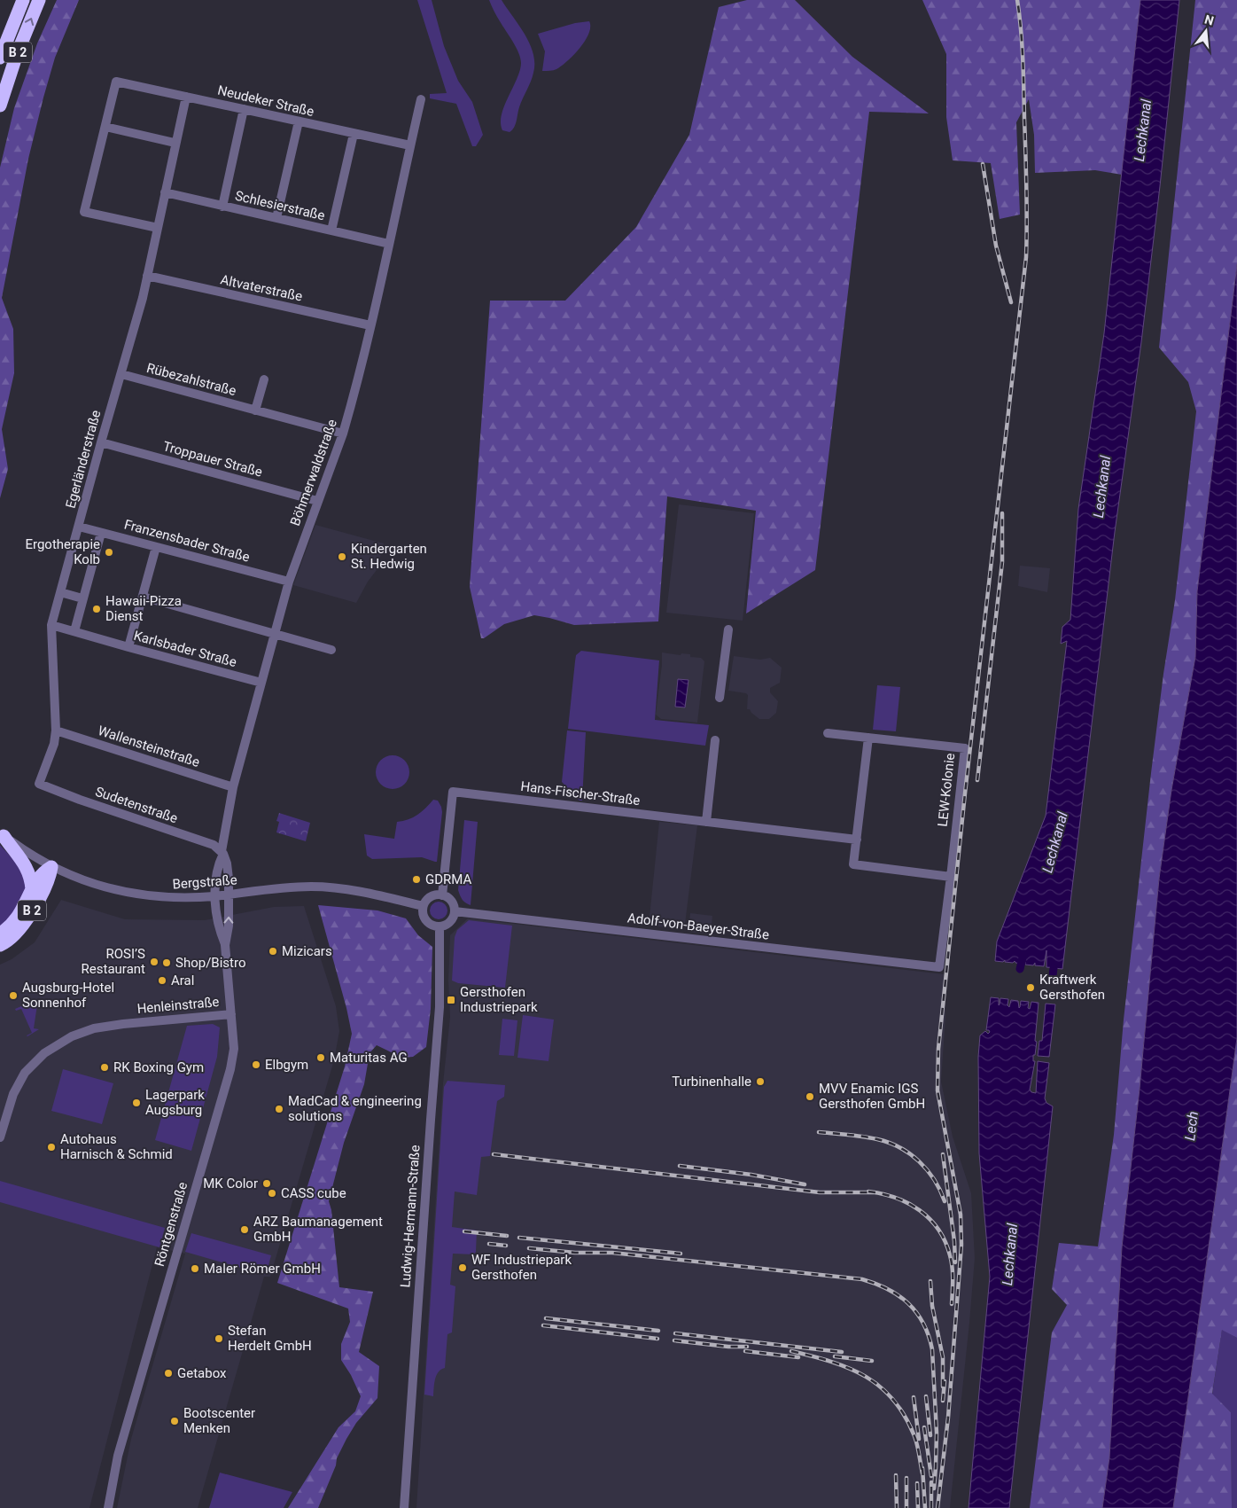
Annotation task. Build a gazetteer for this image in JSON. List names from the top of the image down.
{
  "streets": {
    "highway": ["B 2"],
    "street": [
      "Neudeker Straße",
      "Schlesierstraße",
      "Altvaterstraße",
      "Rübezahlstraße",
      "Egerländerstraße",
      "Troppauer Straße",
      "Böhmerwaldstraße",
      "Franzensbader Straße",
      "Karlsbader Straße",
      "Wallensteinstraße",
      "LEW-Kolonie",
      "Hans-Fischer-Straße",
      "Sudetenstraße",
      "Bergstraße",
      "Adolf-von-Baeyer-Straße",
      "Henleinstraße",
      "Ludwig-Hermann-Straße",
      "Röntgenstraße"
    ]
  },
  "crossings": [
    ["B 2", "Bergstraße"],
    ["Neudeker Straße", "Egerländerstraße"],
    ["Neudeker Straße", "Böhmerwaldstraße"],
    ["Schlesierstraße", "Egerländerstraße"],
    ["Schlesierstraße", "Böhmerwaldstraße"],
    ["Altvaterstraße", "Egerländerstraße"],
    ["Altvaterstraße", "Böhmerwaldstraße"],
    ["Rübezahlstraße", "Egerländerstraße"],
    ["Rübezahlstraße", "Böhmerwaldstraße"],
    ["Egerländerstraße", "Troppauer Straße"],
    ["Egerländerstraße", "Franzensbader Straße"],
    ["Egerländerstraße", "Karlsbader Straße"],
    ["Egerländerstraße", "Wallensteinstraße"],
    ["Egerländerstraße", "Sudetenstraße"],
    ["Troppauer Straße", "Böhmerwaldstraße"],
    ["Böhmerwaldstraße", "Franzensbader Straße"],
    ["Böhmerwaldstraße", "Karlsbader Straße"],
    ["Böhmerwaldstraße", "Wallensteinstraße"],
    ["Böhmerwaldstraße", "Sudetenstraße"],
    ["LEW-Kolonie", "Adolf-von-Baeyer-Straße"],
    ["Hans-Fischer-Straße", "Bergstraße"],
    ["Hans-Fischer-Straße", "Adolf-von-Baeyer-Straße"],
    ["Hans-Fischer-Straße", "Ludwig-Hermann-Straße"],
    ["Bergstraße", "Adolf-von-Baeyer-Straße"],
    ["Bergstraße", "Ludwig-Hermann-Straße"],
    ["Bergstraße", "Röntgenstraße"],
    ["Adolf-von-Baeyer-Straße", "Ludwig-Hermann-Straße"],
    ["Henleinstraße", "Röntgenstraße"]
  ],
  "water": ["Lechkanal", "Lech"],
  "places": {
    "other": [
      "Ergotherapie Kolb",
      "Kindergarten St. Hedwig",
      "Hawaii-Pizza Dienst",
      "GDRMA",
      "Mizicars",
      "ROSI’S Restaurant",
      "Shop/Bistro",
      "Aral",
      "Kraftwerk Gersthofen",
      "Augsburg-Hotel Sonnenhof",
      "Maturitas AG",
      "Elbgym",
      "RK Boxing Gym",
      "Turbinenhalle",
      "MVV Enamic IGS Gersthofen GmbH",
      "Lagerpark Augsburg",
      "MadCad & engineering solutions",
      "Autohaus Harnisch & Schmid",
      "MK Color",
      "CASS cube",
      "ARZ Baumanagement GmbH",
      "WF Industriepark Gersthofen",
      "Maler Römer GmbH",
      "Stefan Herdelt GmbH",
      "Getabox",
      "Bootscenter Menken"
    ],
    "transit": ["Gersthofen Industriepark"]
  },
  "north": "top"
}
